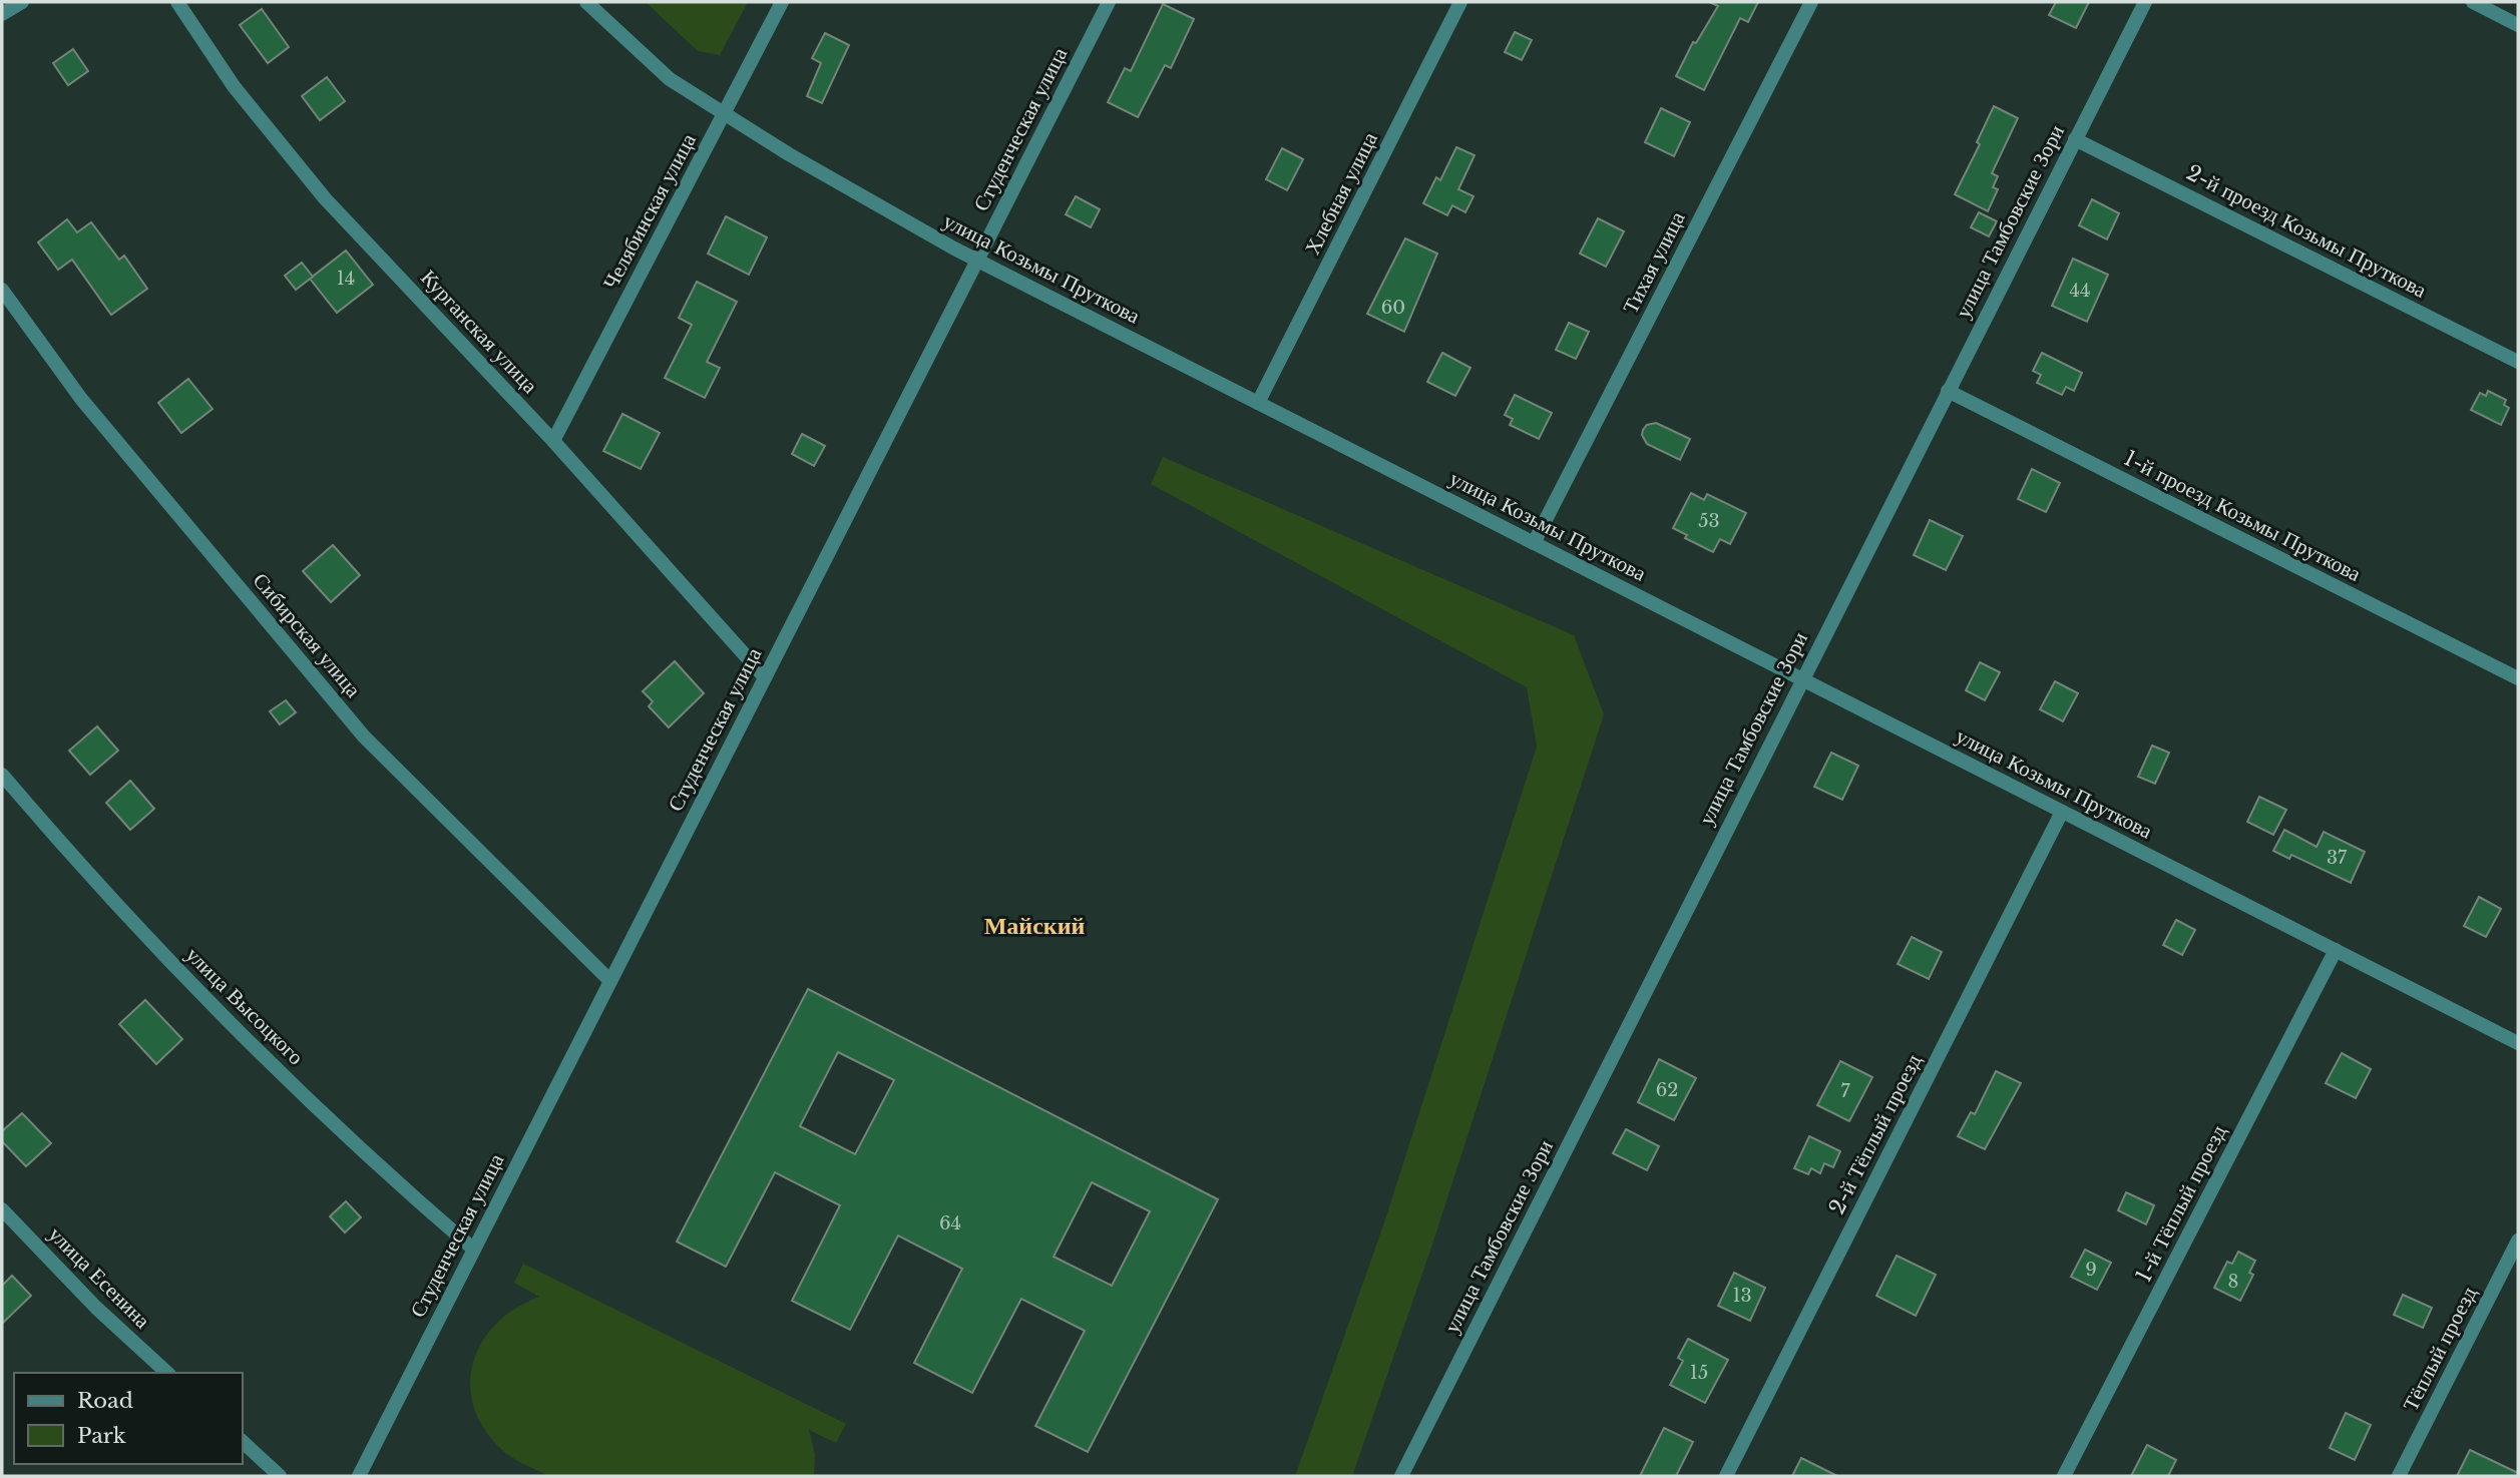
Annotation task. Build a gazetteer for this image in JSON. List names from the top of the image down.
{
  "streets": {
    "street": [
      "Студенческая улица",
      "Хлебная улица",
      "Челябинская улица",
      "улица Тамбовские Зори",
      "2-й проезд Козьмы Пруткова",
      "Тихая улица",
      "улица Козьмы Пруткова",
      "Курганская улица",
      "1-й проезд Козьмы Пруткова",
      "Сибирская улица",
      "улица Высоцкого",
      "2-й Тёплый проезд",
      "1-й Тёплый проезд",
      "улица Есенина",
      "Тёплый проезд"
    ]
  },
  "crossings": [
    ["Студенческая улица", "улица Козьмы Пруткова"],
    ["Студенческая улица", "Курганская улица"],
    ["Студенческая улица", "Сибирская улица"],
    ["Студенческая улица", "улица Высоцкого"],
    ["Хлебная улица", "улица Козьмы Пруткова"],
    ["Челябинская улица", "улица Козьмы Пруткова"],
    ["Челябинская улица", "Курганская улица"],
    ["улица Тамбовские Зори", "2-й проезд Козьмы Пруткова"],
    ["улица Тамбовские Зори", "улица Козьмы Пруткова"],
    ["улица Тамбовские Зори", "1-й проезд Козьмы Пруткова"],
    ["Тихая улица", "улица Козьмы Пруткова"],
    ["улица Козьмы Пруткова", "2-й Тёплый проезд"],
    ["улица Козьмы Пруткова", "1-й Тёплый проезд"]
  ],
  "districts": ["Майский"],
  "house_numbers": [
    "14",
    "44",
    "60",
    "53",
    "37",
    "62",
    "7",
    "64",
    "9",
    "8",
    "13",
    "15"
  ],
  "legend": ["Road", "Park"]
}
